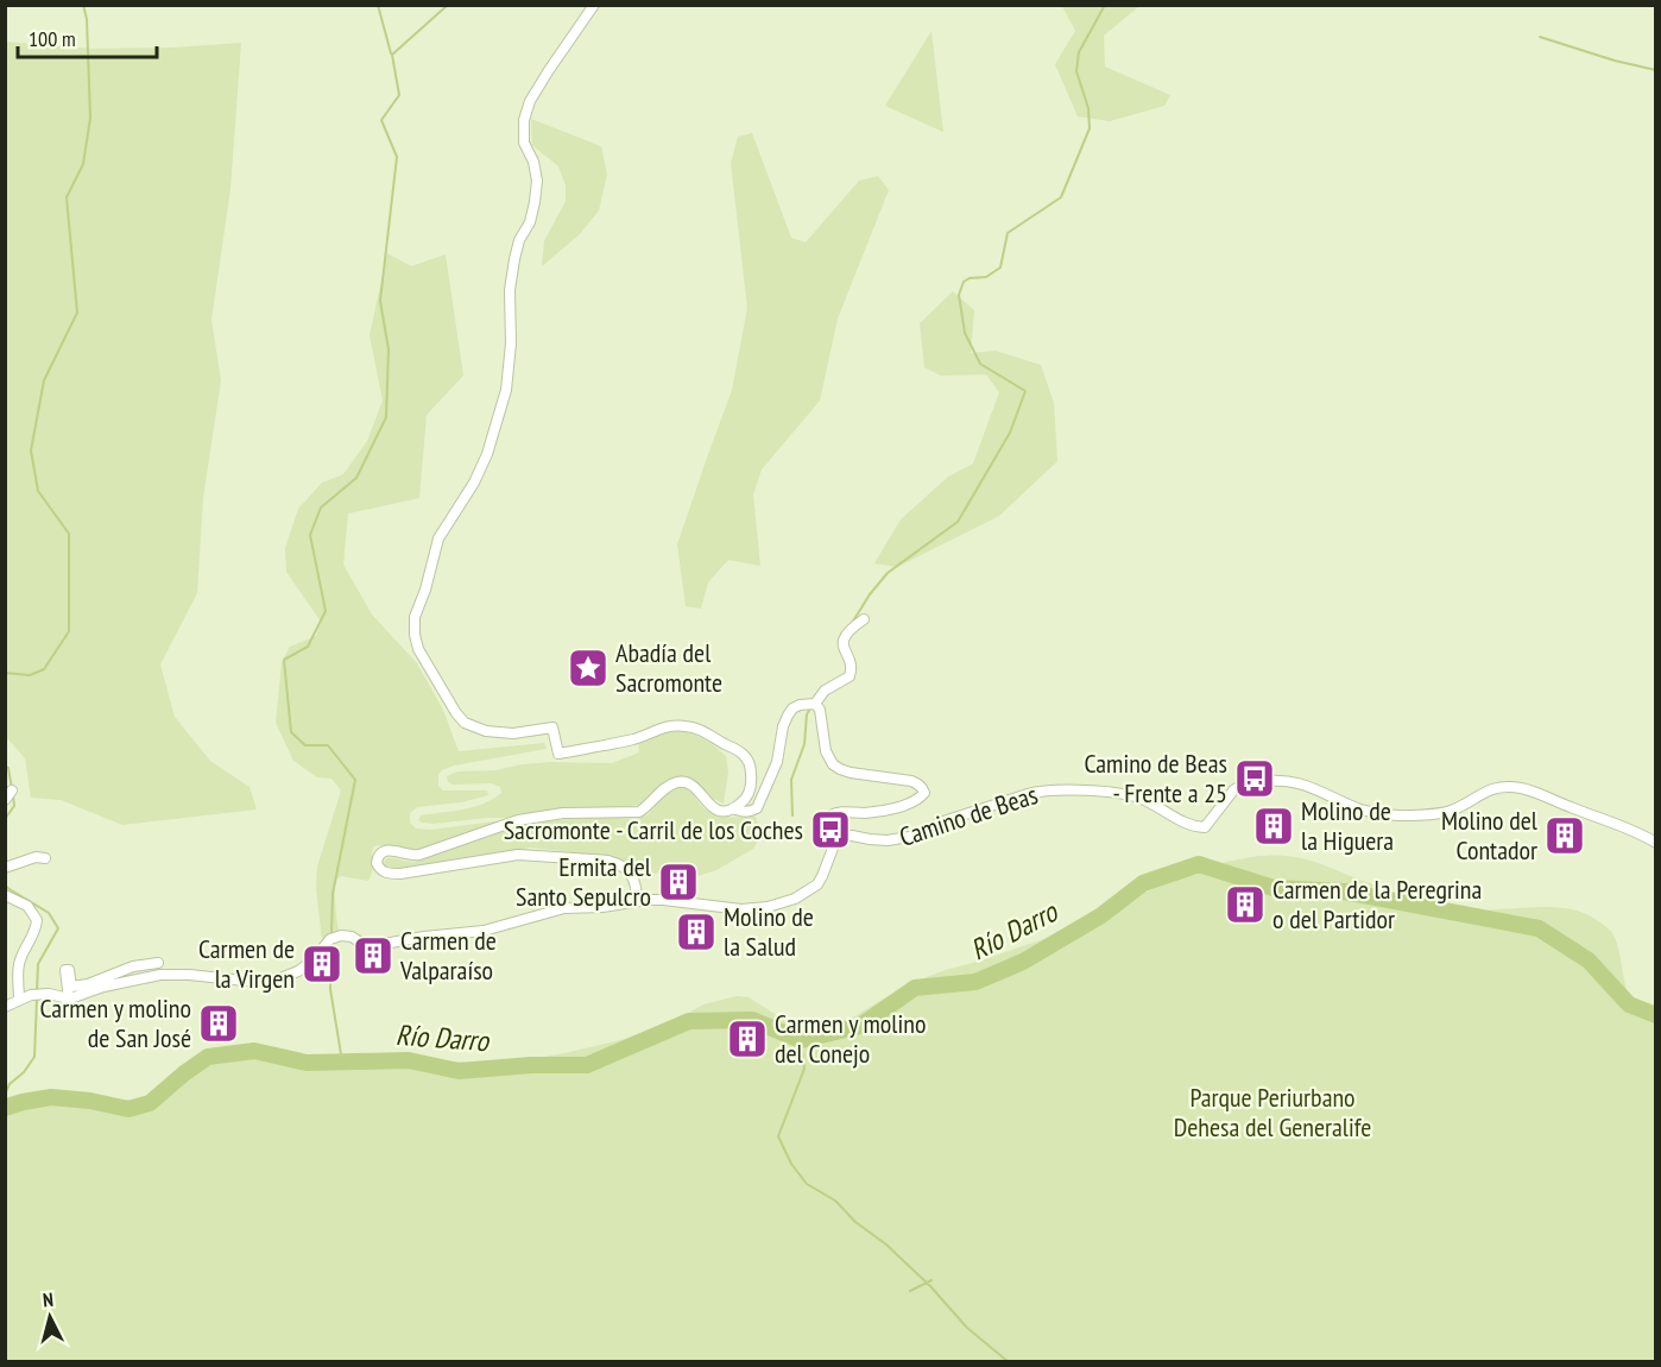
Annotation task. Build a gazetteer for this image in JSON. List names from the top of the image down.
{
  "streets": {
    "street": ["Camino de Beas"]
  },
  "water": ["Río Darro"],
  "parks": ["Parque Periurbano Dehesa del Generalife"],
  "places": {
    "place": ["Abadía del Sacromonte"],
    "bus stop": ["Camino de Beas - Frente a 25", "Sacromonte - Carril de los Coches"],
    "building": [
      "Molino de la Higuera",
      "Molino del Contador",
      "Ermita del Santo Sepulcro",
      "Carmen de la Peregrina o del Partidor",
      "Molino de la Salud",
      "Carmen de Valparaíso",
      "Carmen de la Virgen",
      "Carmen y molino de San José",
      "Carmen y molino del Conejo"
    ]
  },
  "scale_bar": "100 m",
  "north": "top"
}
